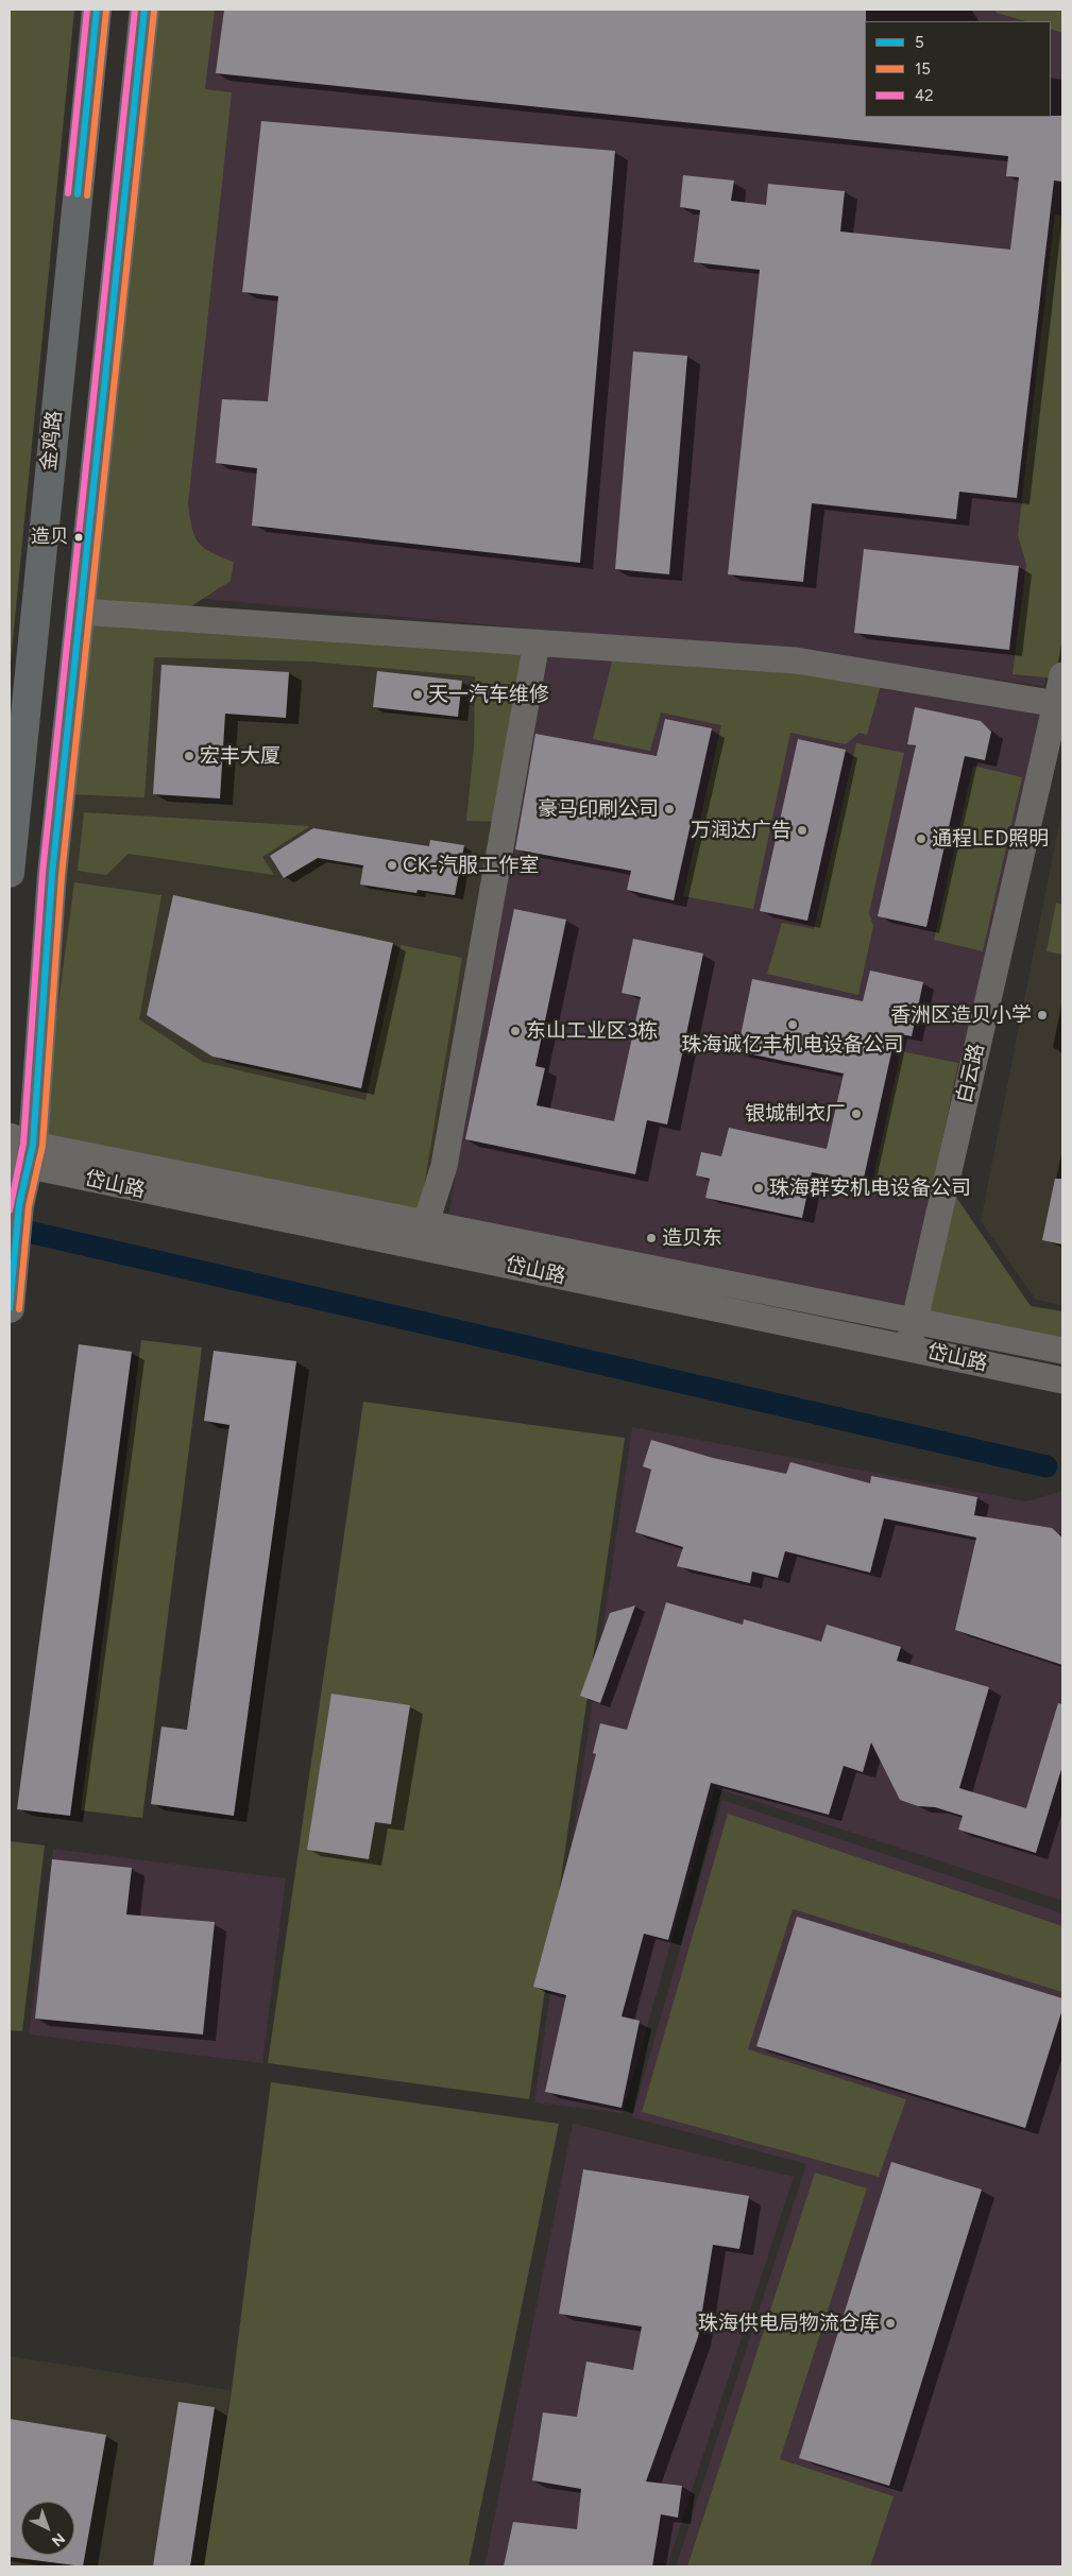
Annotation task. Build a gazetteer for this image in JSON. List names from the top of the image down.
{
  "streets": {
    "main road": ["金鸡路"],
    "street": ["白云路", "岱山路"]
  },
  "crossings": [
    ["白云路", "岱山路"]
  ],
  "places": [
    "造贝",
    "天一汽车维修",
    "宏丰大厦",
    "豪马印刷公司",
    "万润达广告",
    "通程LED照明",
    "CK-汽服工作室",
    "香洲区造贝小学",
    "珠海诚亿丰机电设备公司",
    "东山工业区3栋",
    "银城制衣厂",
    "珠海群安机电设备公司",
    "造贝东",
    "珠海供电局物流仓库"
  ],
  "lines": ["transit line 5", "transit line 42", "transit line 15"],
  "legend": ["5", "15", "42"],
  "north": "bottom right"
}
